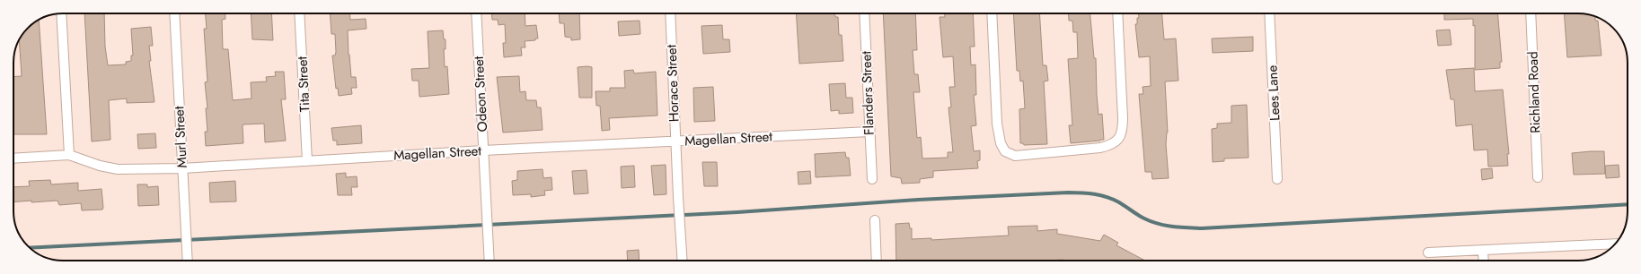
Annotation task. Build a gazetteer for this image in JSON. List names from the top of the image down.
{
  "streets": {
    "street": [
      "Horace Street",
      "Tita Street",
      "Richland Road",
      "Flanders Street",
      "Lees Lane",
      "Odeon Street",
      "Murl Street",
      "Magellan Street"
    ]
  },
  "crossings": [
    ["Horace Street", "Magellan Street"],
    ["Tita Street", "Magellan Street"],
    ["Flanders Street", "Magellan Street"],
    ["Odeon Street", "Magellan Street"],
    ["Murl Street", "Magellan Street"]
  ]
}
